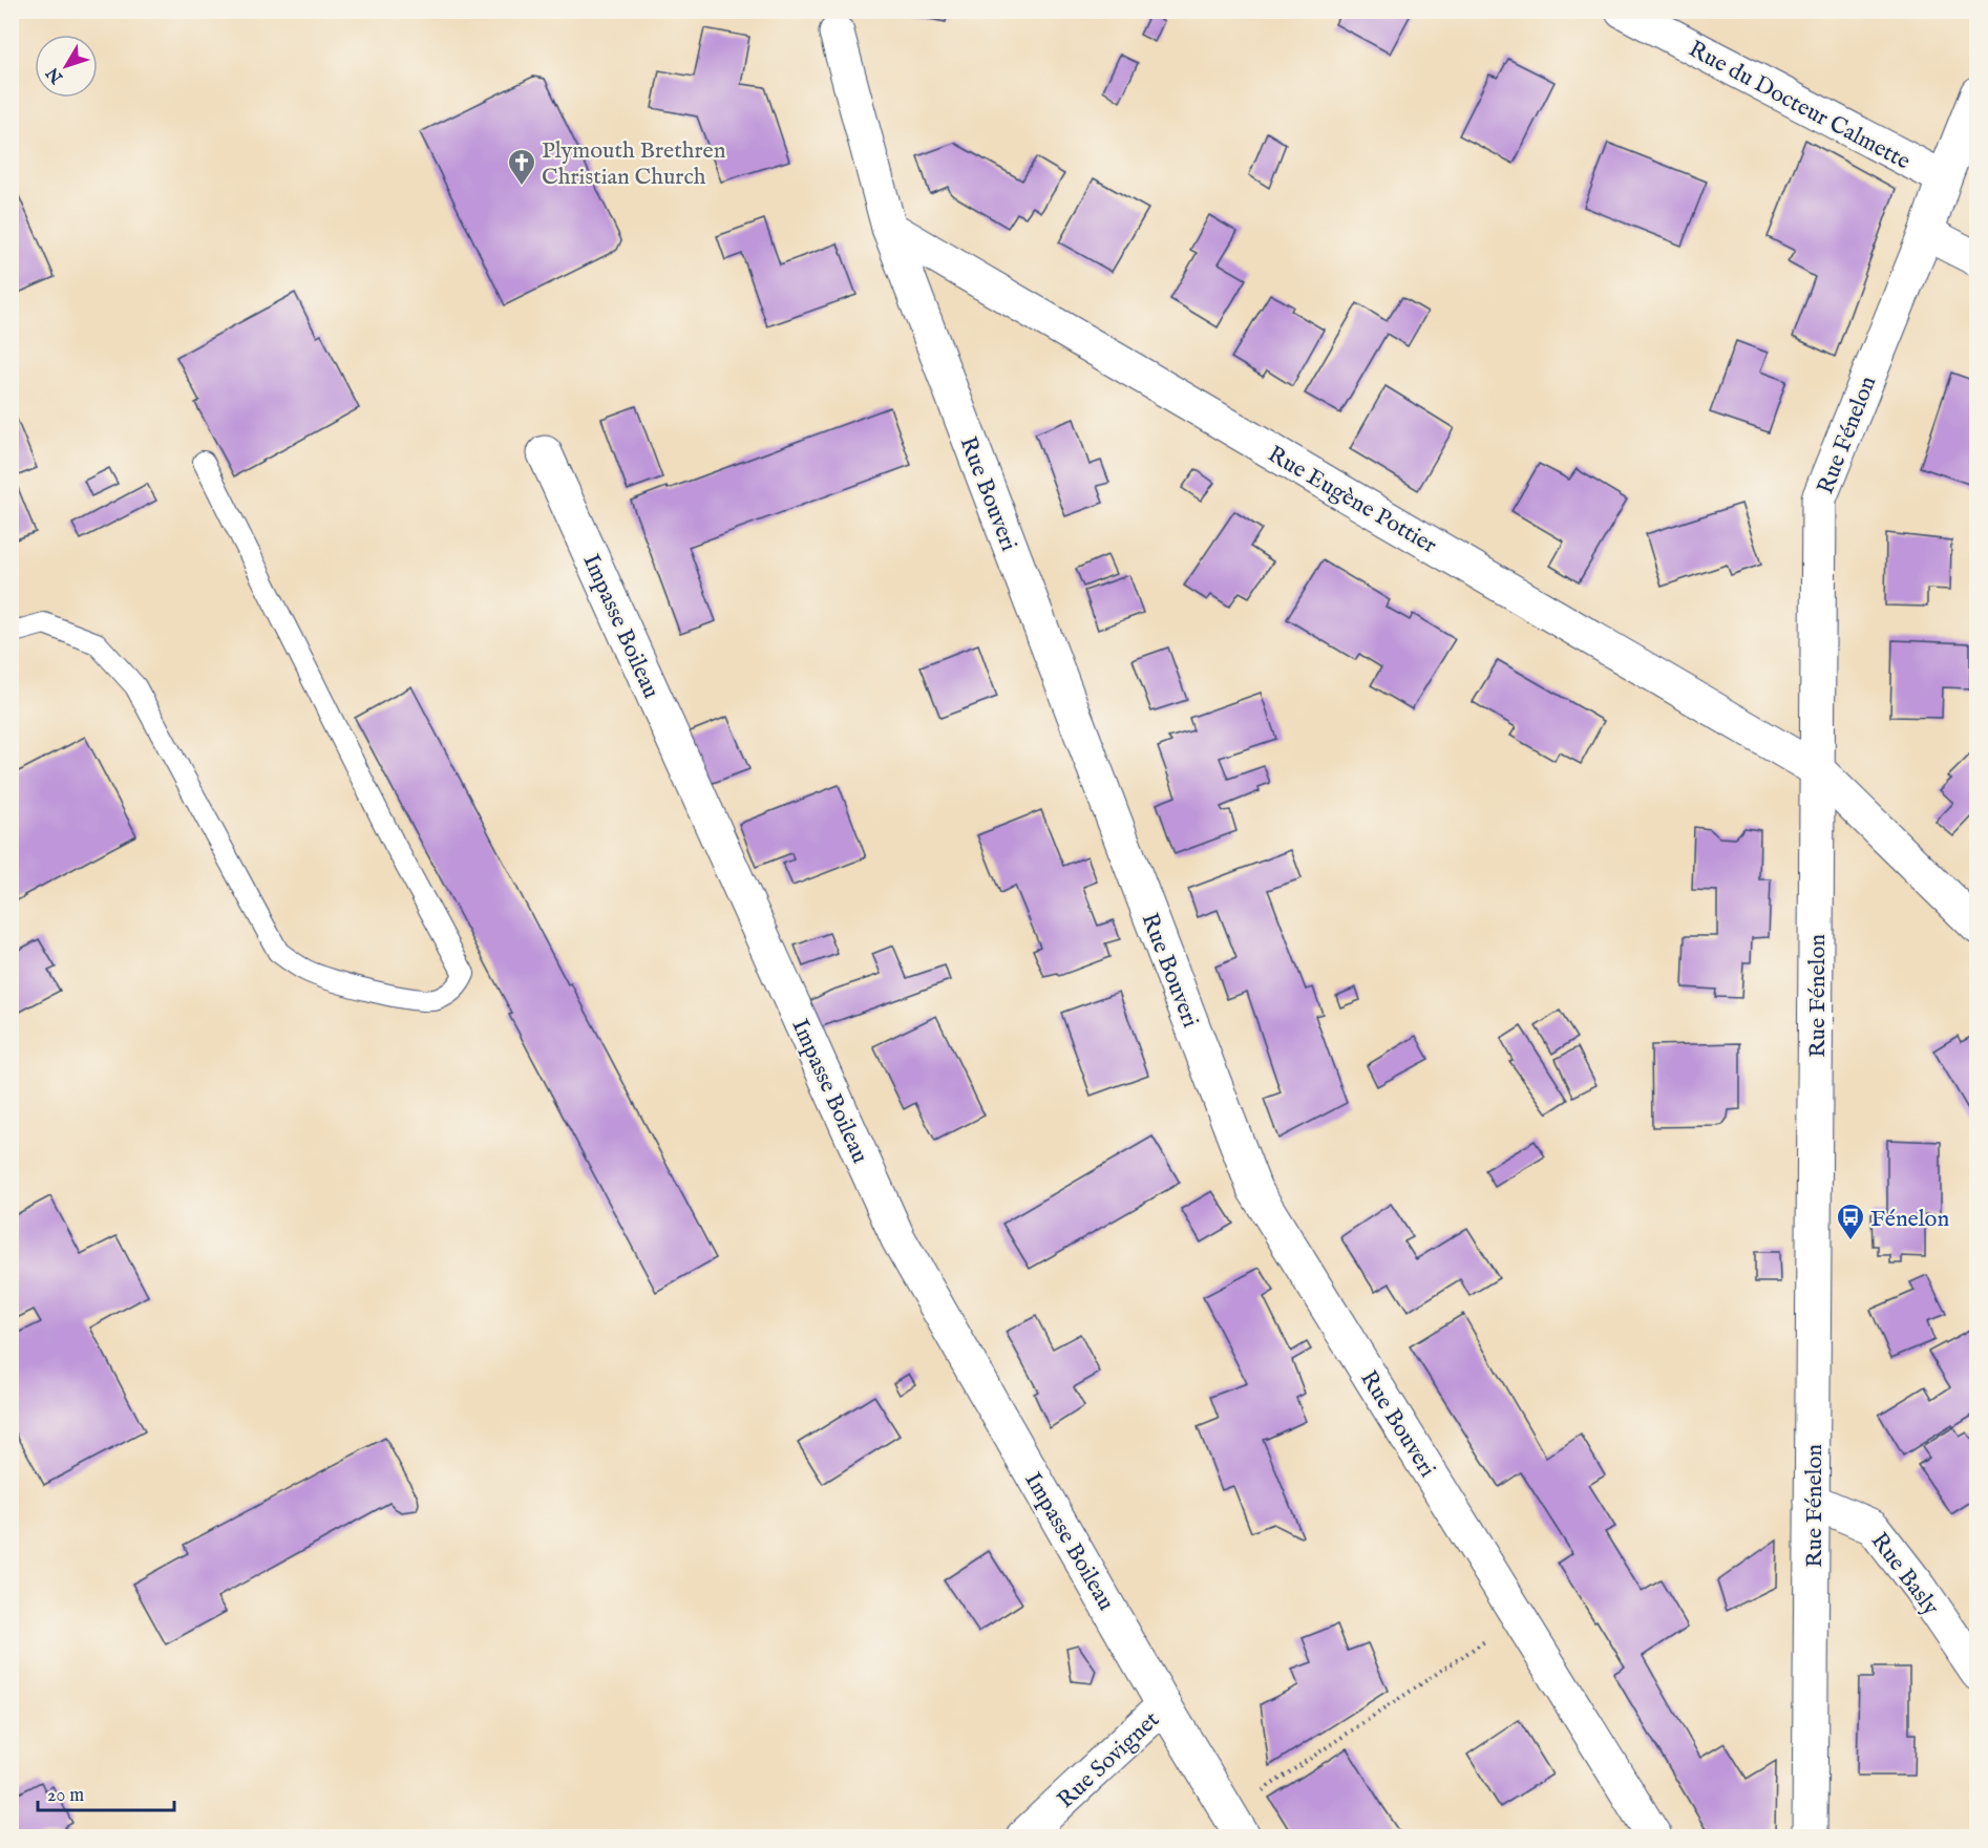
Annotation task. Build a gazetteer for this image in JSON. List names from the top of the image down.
{
  "streets": {
    "street": [
      "Rue du Docteur Calmette",
      "Rue Fénelon",
      "Rue Bouveri",
      "Rue Eugène Pottier",
      "Impasse Boileau",
      "Rue Basly",
      "Rue Sovignet"
    ]
  },
  "crossings": [
    ["Rue du Docteur Calmette", "Rue Fénelon"],
    ["Rue Fénelon", "Rue Eugène Pottier"],
    ["Rue Fénelon", "Rue Basly"],
    ["Rue Bouveri", "Rue Eugène Pottier"],
    ["Impasse Boileau", "Rue Sovignet"]
  ],
  "places": {
    "church": ["Plymouth Brethren Christian Church"],
    "bus stop": ["Fénelon"]
  },
  "scale_bar": "20 m",
  "north": "bottom left"
}
